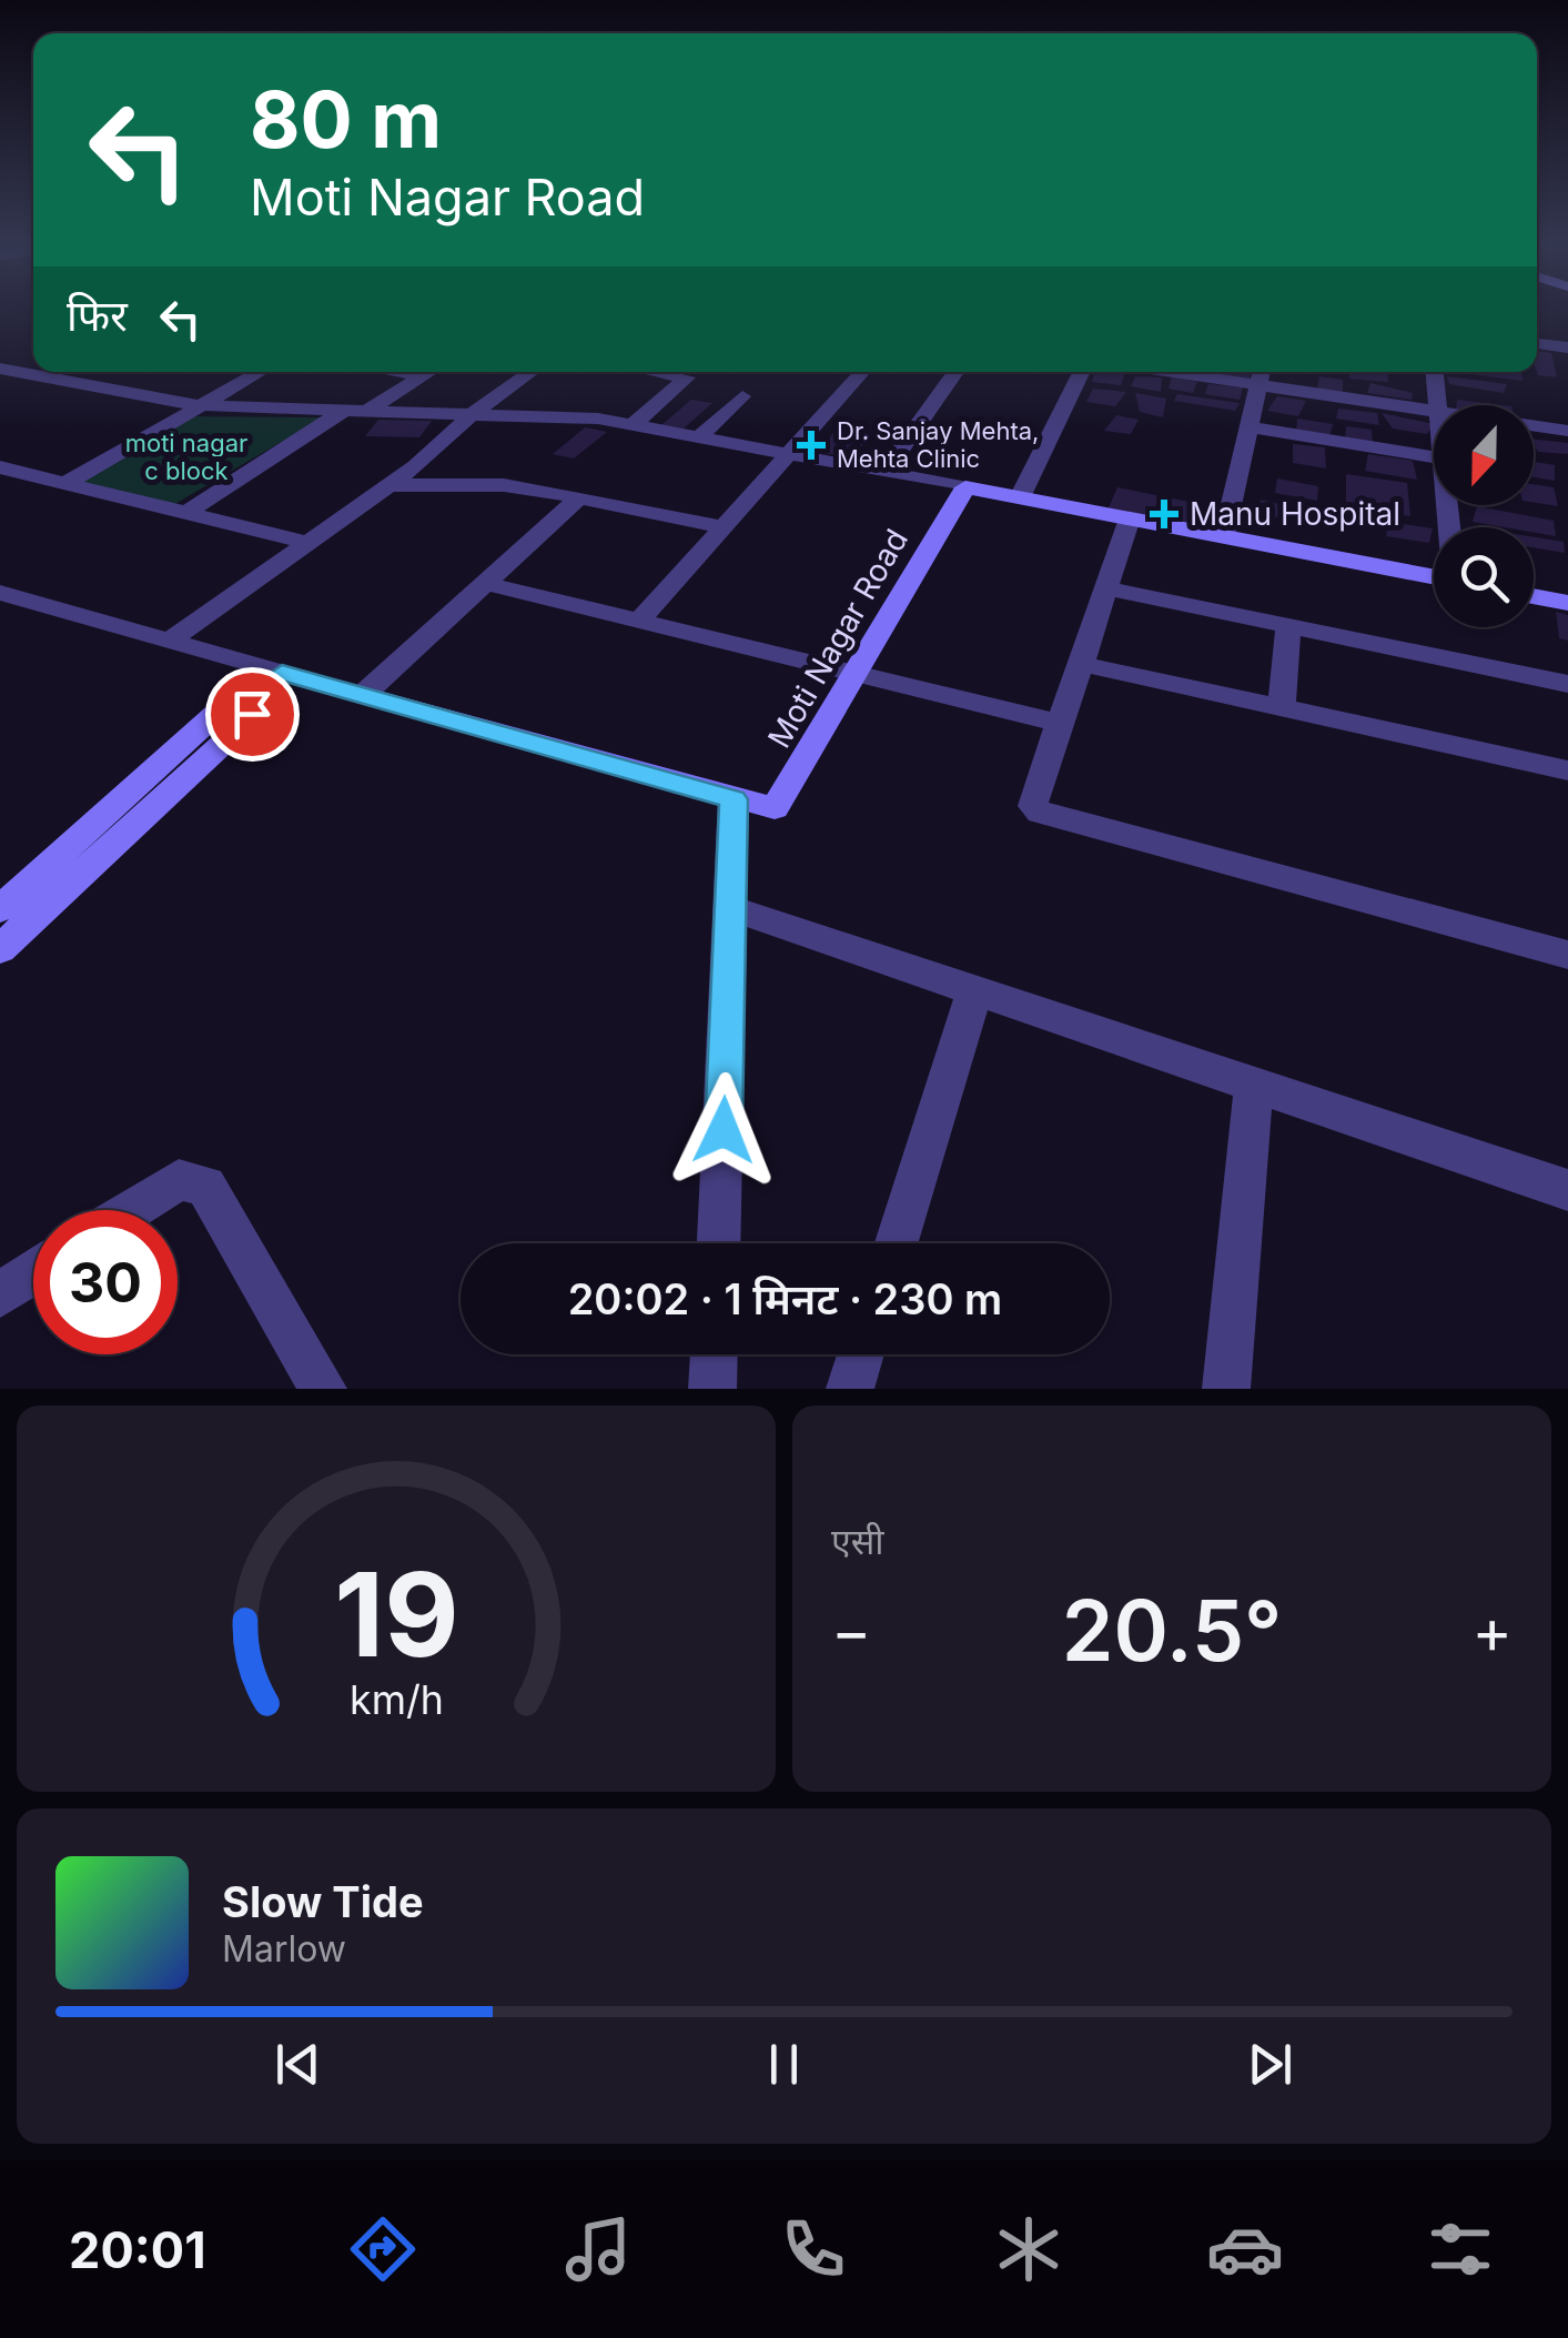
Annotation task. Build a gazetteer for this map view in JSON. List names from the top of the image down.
{
  "streets": {
    "street": ["Moti Nagar Road"]
  },
  "parks": ["moti nagar c block"],
  "places": {
    "health": ["Dr. Sanjay Mehta, Mehta Clinic", "Manu Hospital"]
  },
  "north": "bottom",
  "page": {
    "turn": ["80 m", "Moti Nagar Road"],
    "then": "फिर",
    "limit": "30",
    "trip": "20:02 · 1 मिनट · 230 m",
    "tile": "एसी",
    "heat": ["−", "20.5°", "+"],
    "song": ["Slow Tide", "Marlow"],
    "tabs": "20:01",
    "gauge": ["19", "km/h"]
  }
}
